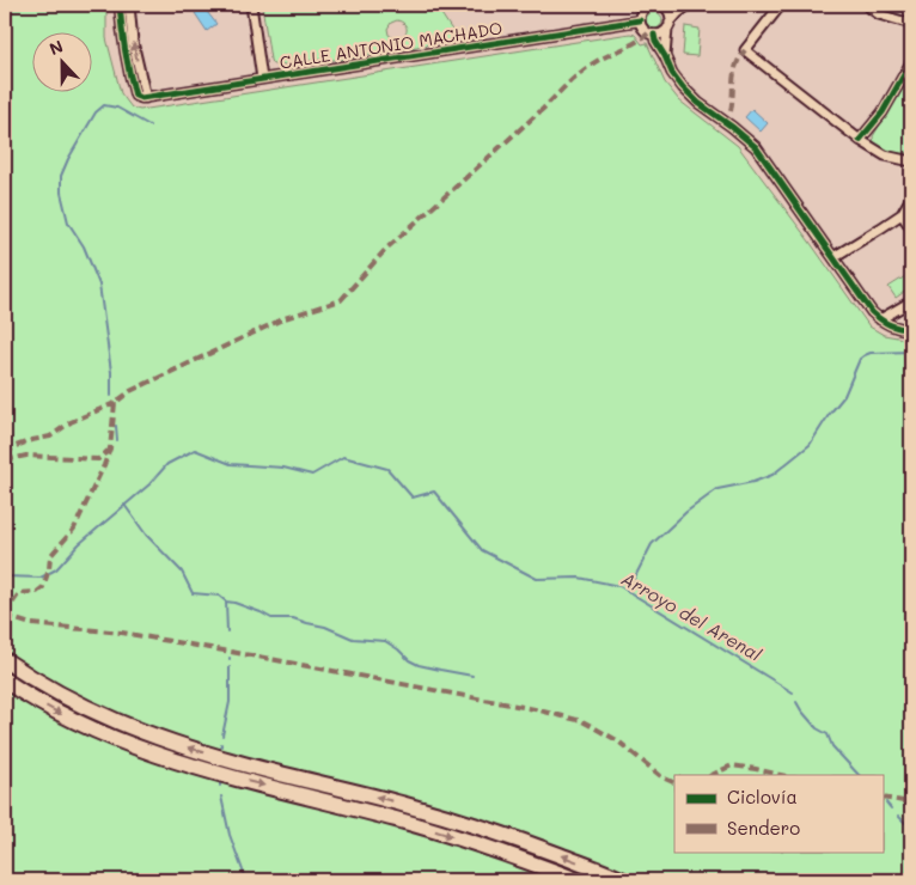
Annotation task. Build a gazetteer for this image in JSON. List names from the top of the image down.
{
  "streets": {
    "street": ["CALLE ANTONIO MACHADO"]
  },
  "water": ["Arroyo del Arenal"],
  "legend": ["Ciclovía", "Sendero"],
  "north": "top"
}
